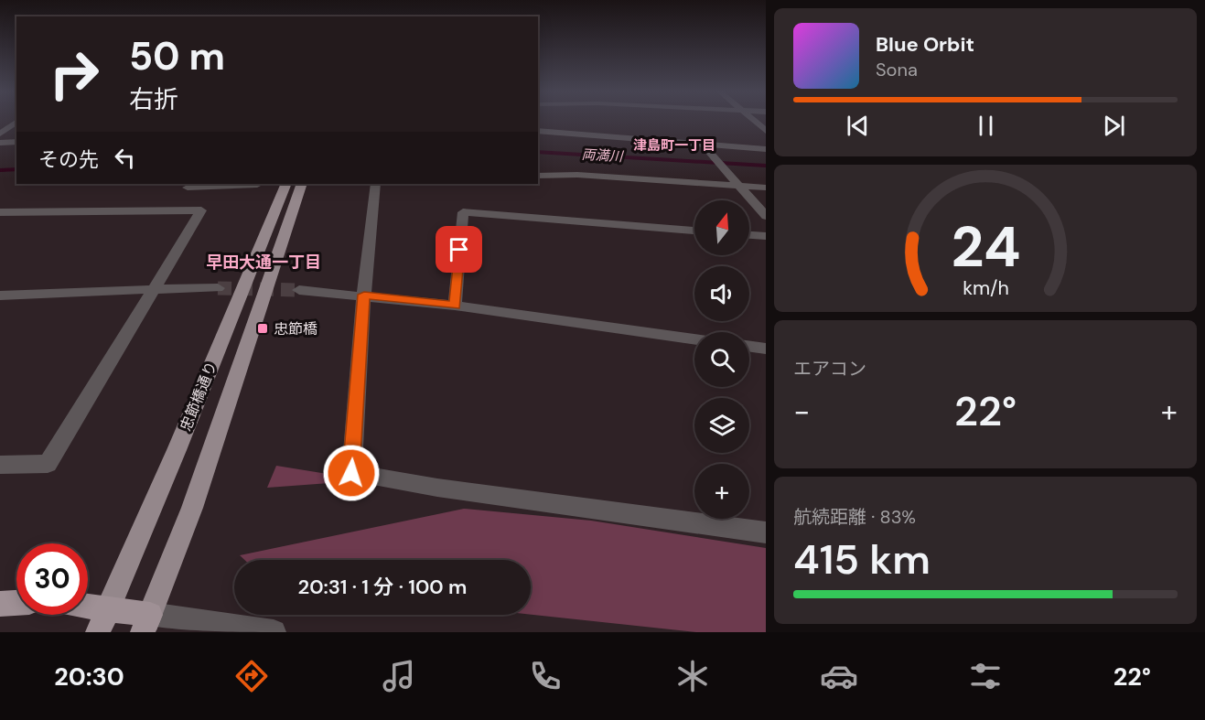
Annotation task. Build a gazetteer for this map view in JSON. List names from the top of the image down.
{
  "streets": {
    "main road": ["忠節橋通り"]
  },
  "districts": ["津島町一丁目", "早田大通一丁目"],
  "water": ["両満川"],
  "places": {
    "transit": ["忠節橋"]
  },
  "north": "top",
  "page": {
    "turn": ["50 m", "右折"],
    "song": ["Blue Orbit", "Sona"],
    "then": "その先",
    "map_buttons": "+",
    "tile": [
      "エアコン",
      ["航続距離 · 83%", "415 km"]
    ],
    "heat": ["−", "22°", "+"],
    "limit": "30",
    "trip": "20:31 · 1 分 · 100 m",
    "tabs": ["20:30", "22°"],
    "gauge": ["24", "km/h"]
  }
}
